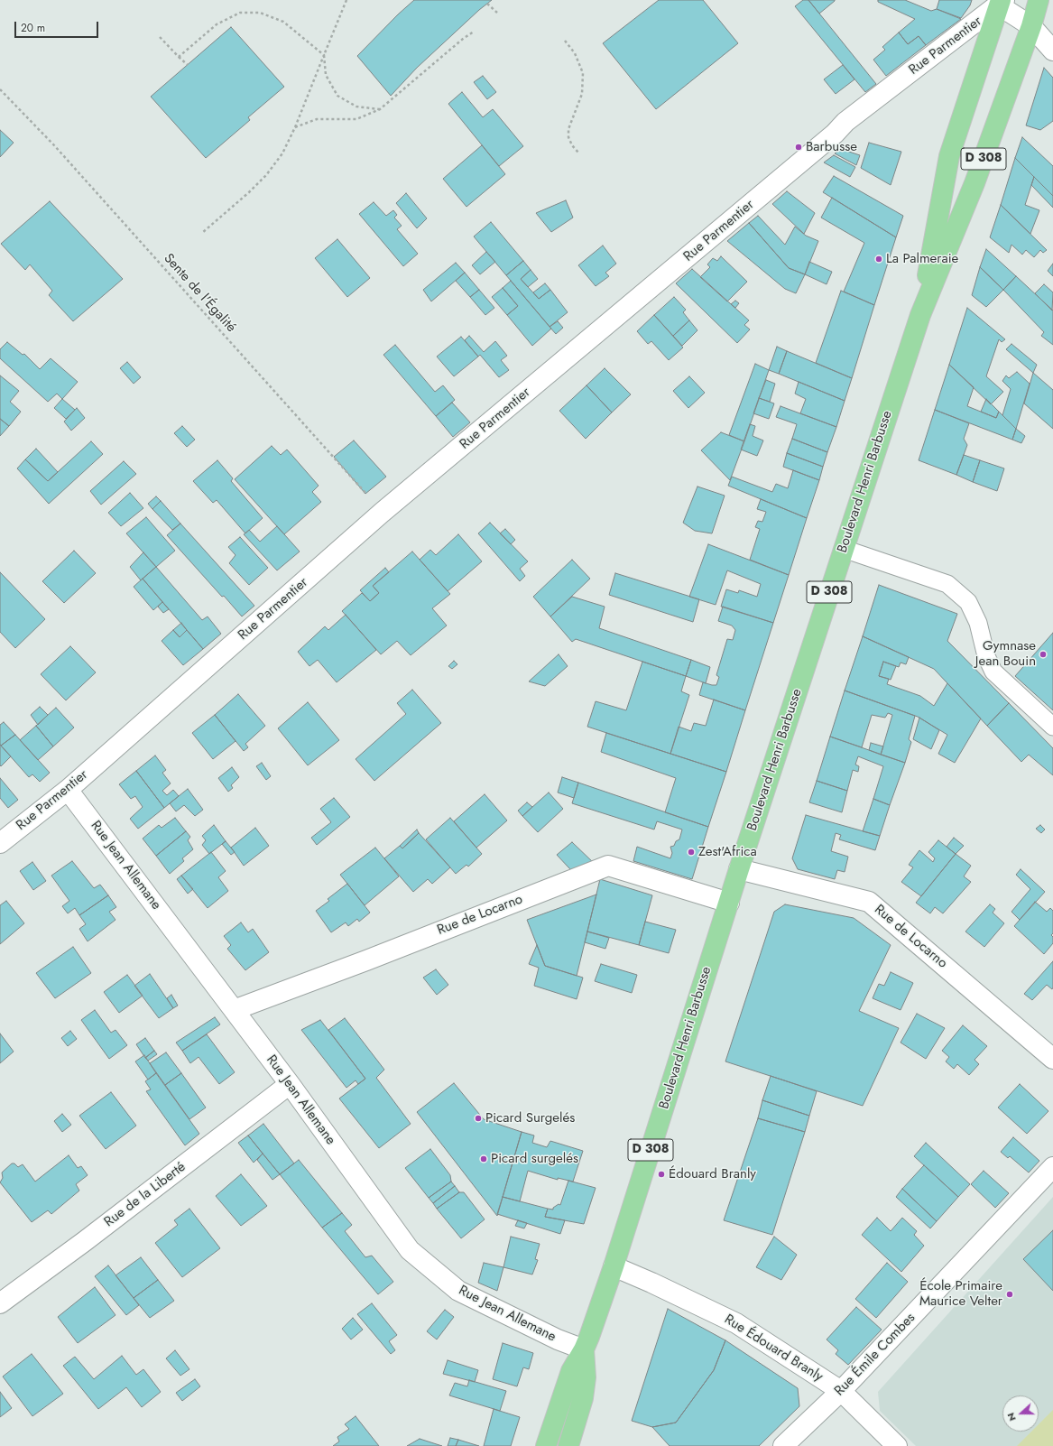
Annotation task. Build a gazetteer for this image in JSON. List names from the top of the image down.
{
  "streets": {
    "main road": ["D 308", "Boulevard Henri Barbusse"],
    "street": [
      "Rue Parmentier",
      "Rue Jean Allemane",
      "Rue de Locarno",
      "Rue de la Liberté",
      "Rue Édouard Branly",
      "Rue Émile Combes"
    ],
    "path": ["Sente de l'Égalité"]
  },
  "crossings": [
    ["Rue Parmentier", "Sente de l'Égalité"],
    ["Rue Parmentier", "Boulevard Henri Barbusse"],
    ["Rue Parmentier", "Rue Jean Allemane"],
    ["Boulevard Henri Barbusse", "Rue Jean Allemane"],
    ["Boulevard Henri Barbusse", "Rue de Locarno"],
    ["Boulevard Henri Barbusse", "Rue Édouard Branly"],
    ["Rue Jean Allemane", "Rue de Locarno"],
    ["Rue Jean Allemane", "Rue de la Liberté"],
    ["Rue Édouard Branly", "Rue Émile Combes"]
  ],
  "places": [
    "Barbusse",
    "La Palmeraie",
    "Gymnase Jean Bouin",
    "Zest'Africa",
    "Picard Surgelés",
    "Picard surgelés",
    "Édouard Branly",
    "École Primaire Maurice Velter"
  ],
  "scale_bar": "20 m",
  "north": "left"
}
